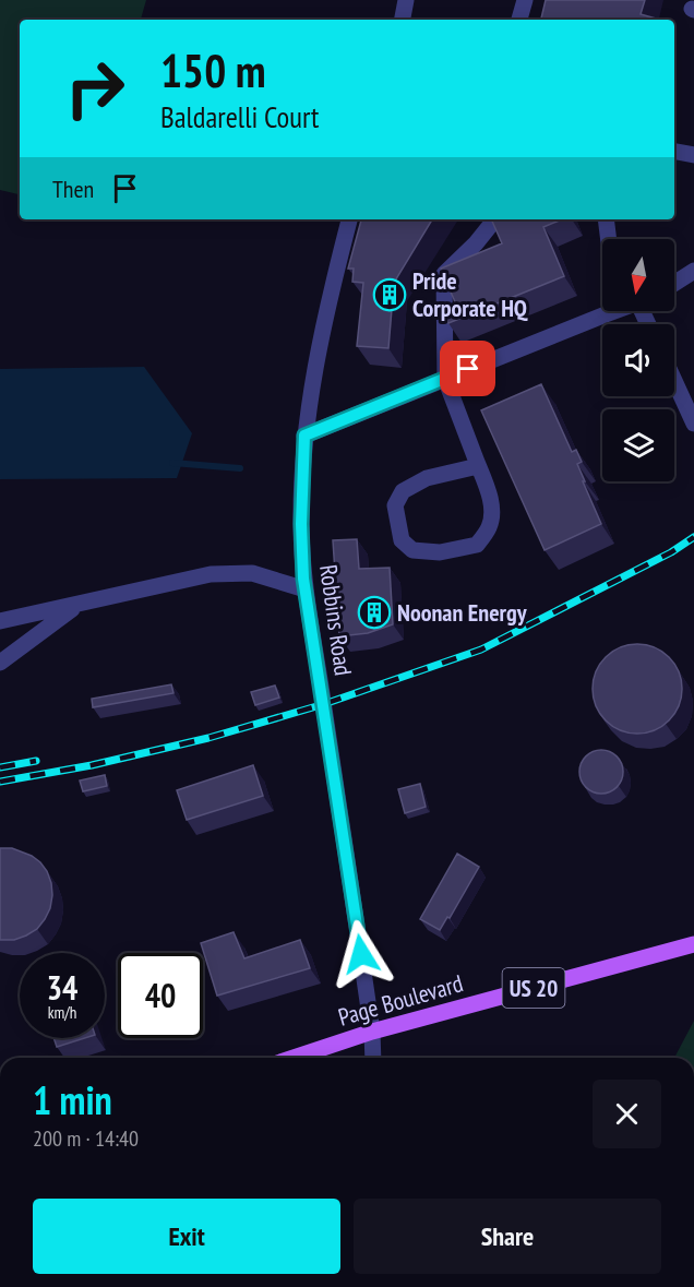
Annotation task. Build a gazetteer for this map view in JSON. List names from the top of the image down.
{
  "streets": {
    "main road": ["US 20", "Page Boulevard"],
    "street": ["Robbins Road"]
  },
  "crossings": [
    ["Robbins Road", "Page Boulevard"]
  ],
  "places": {
    "building": ["Pride Corporate HQ", "Noonan Energy"]
  },
  "north": "bottom",
  "page": {
    "turn": ["150 m", "Baldarelli Court"],
    "then": "Then",
    "speed": "34 km/h",
    "limit": "40",
    "heading": ["1 min", "200 m · 14:40"],
    "buttons": ["Exit", "Share"]
  }
}
